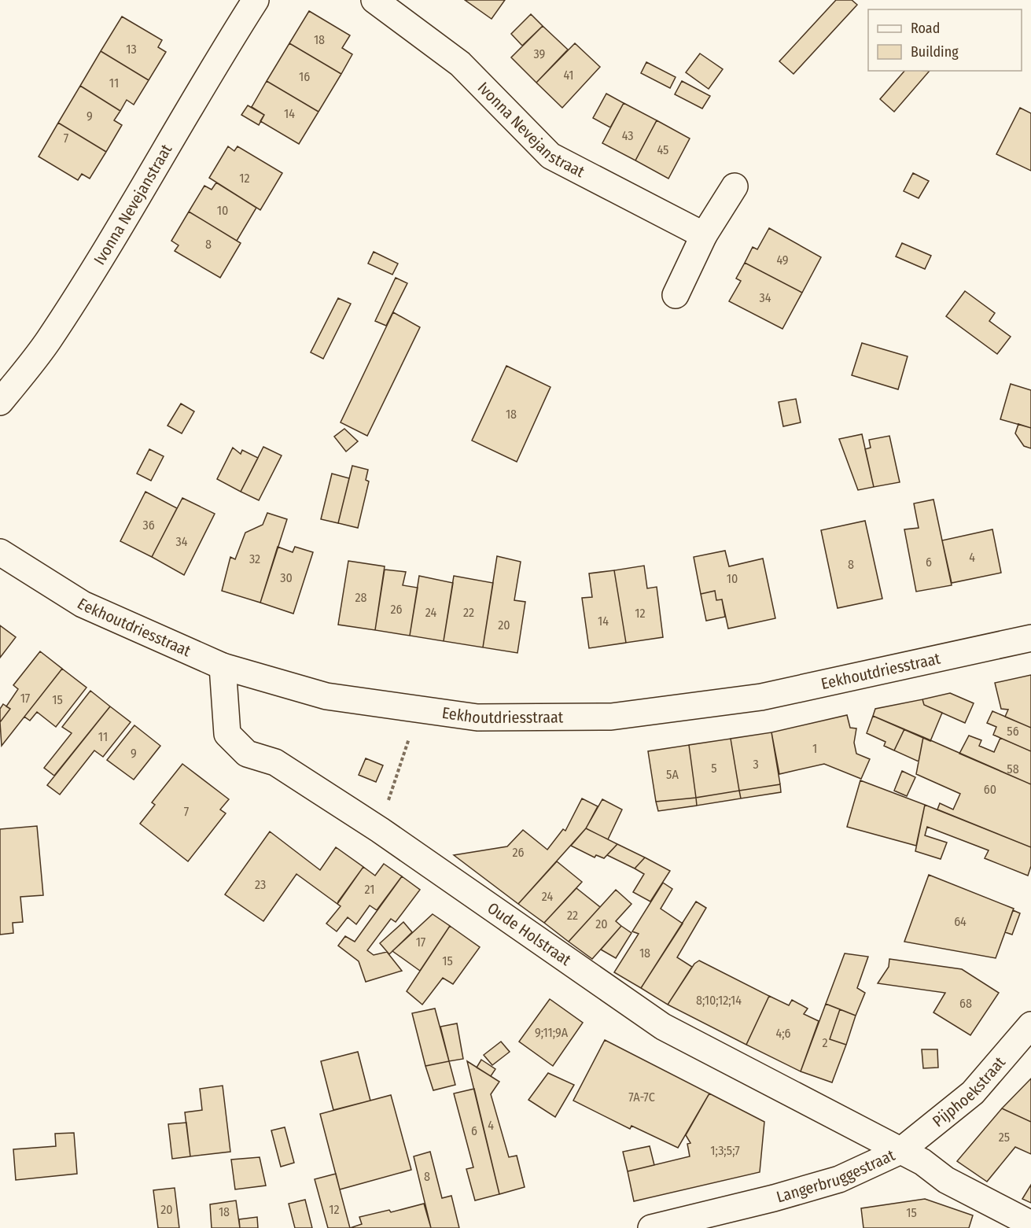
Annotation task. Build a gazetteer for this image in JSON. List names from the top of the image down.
{
  "streets": {
    "street": [
      "Ivonna Nevejanstraat",
      "Eekhoutdriesstraat",
      "Oude Holstraat",
      "Pijphoekstraat",
      "Langerbruggestraat"
    ]
  },
  "crossings": [
    ["Eekhoutdriesstraat", "Oude Holstraat"],
    ["Oude Holstraat", "Pijphoekstraat"],
    ["Oude Holstraat", "Langerbruggestraat"],
    ["Pijphoekstraat", "Langerbruggestraat"]
  ],
  "house_numbers": [
    "18",
    "13",
    "39",
    "41",
    "16",
    "11",
    "14",
    "9",
    "43",
    "7",
    "45",
    "12",
    "10",
    "8",
    "49",
    "34",
    "18",
    "36",
    "34",
    "4",
    "32",
    "6",
    "8",
    "30",
    "10",
    "28",
    "26",
    "24",
    "22",
    "12",
    "14",
    "20",
    "17",
    "15",
    "56",
    "11",
    "1",
    "9",
    "3",
    "5",
    "58",
    "5A",
    "60",
    "7",
    "26",
    "23",
    "21",
    "24",
    "22",
    "64",
    "20",
    "17",
    "18",
    "15",
    "8;10;12;14",
    "68",
    "9;11;9A",
    "4;6",
    "2",
    "7A-7C",
    "4",
    "6",
    "25",
    "1;3;5;7",
    "8",
    "20",
    "12",
    "18",
    "15"
  ],
  "legend": ["Road", "Building"]
}
